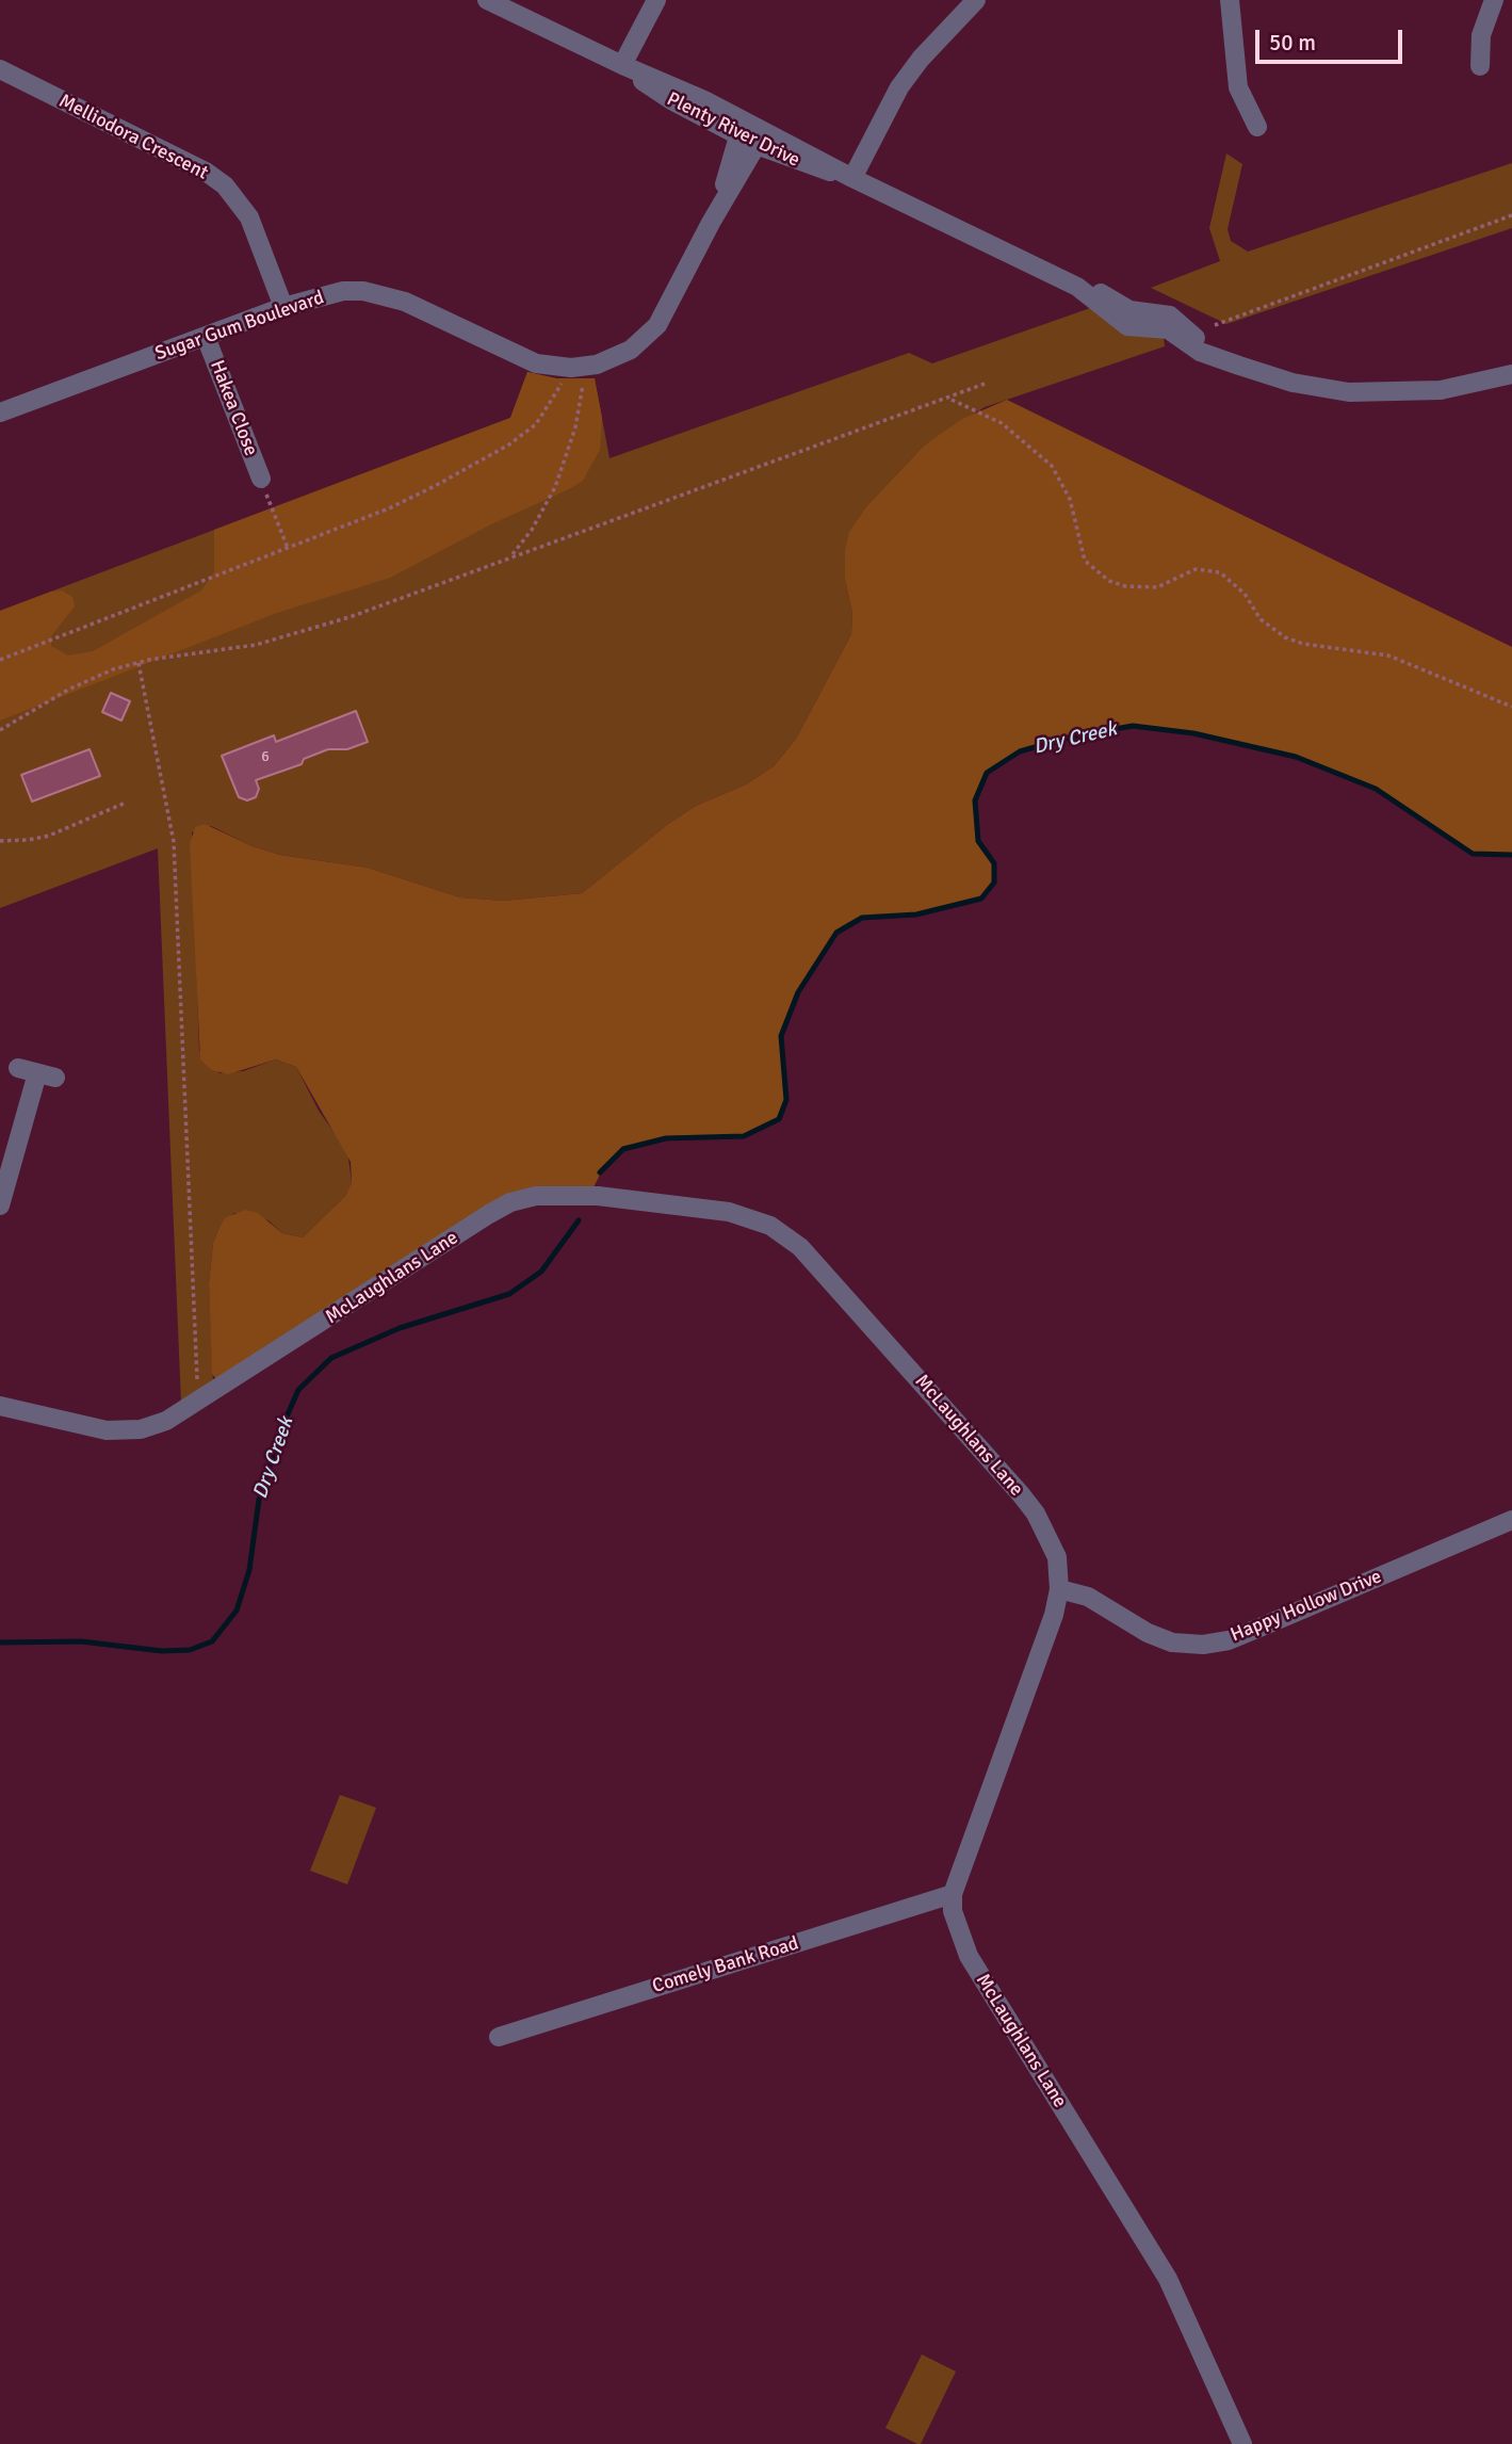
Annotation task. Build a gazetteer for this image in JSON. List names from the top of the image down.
{
  "streets": {
    "street": [
      "Plenty River Drive",
      "Melliodora Crescent",
      "Sugar Gum Boulevard",
      "Hakea Close",
      "McLaughlans Lane",
      "Happy Hollow Drive",
      "Comely Bank Road"
    ]
  },
  "crossings": [
    ["Melliodora Crescent", "Sugar Gum Boulevard"],
    ["Sugar Gum Boulevard", "Hakea Close"],
    ["McLaughlans Lane", "Happy Hollow Drive"],
    ["McLaughlans Lane", "Comely Bank Road"]
  ],
  "water": ["Dry Creek"],
  "house_numbers": ["6"],
  "scale_bar": "50 m"
}
